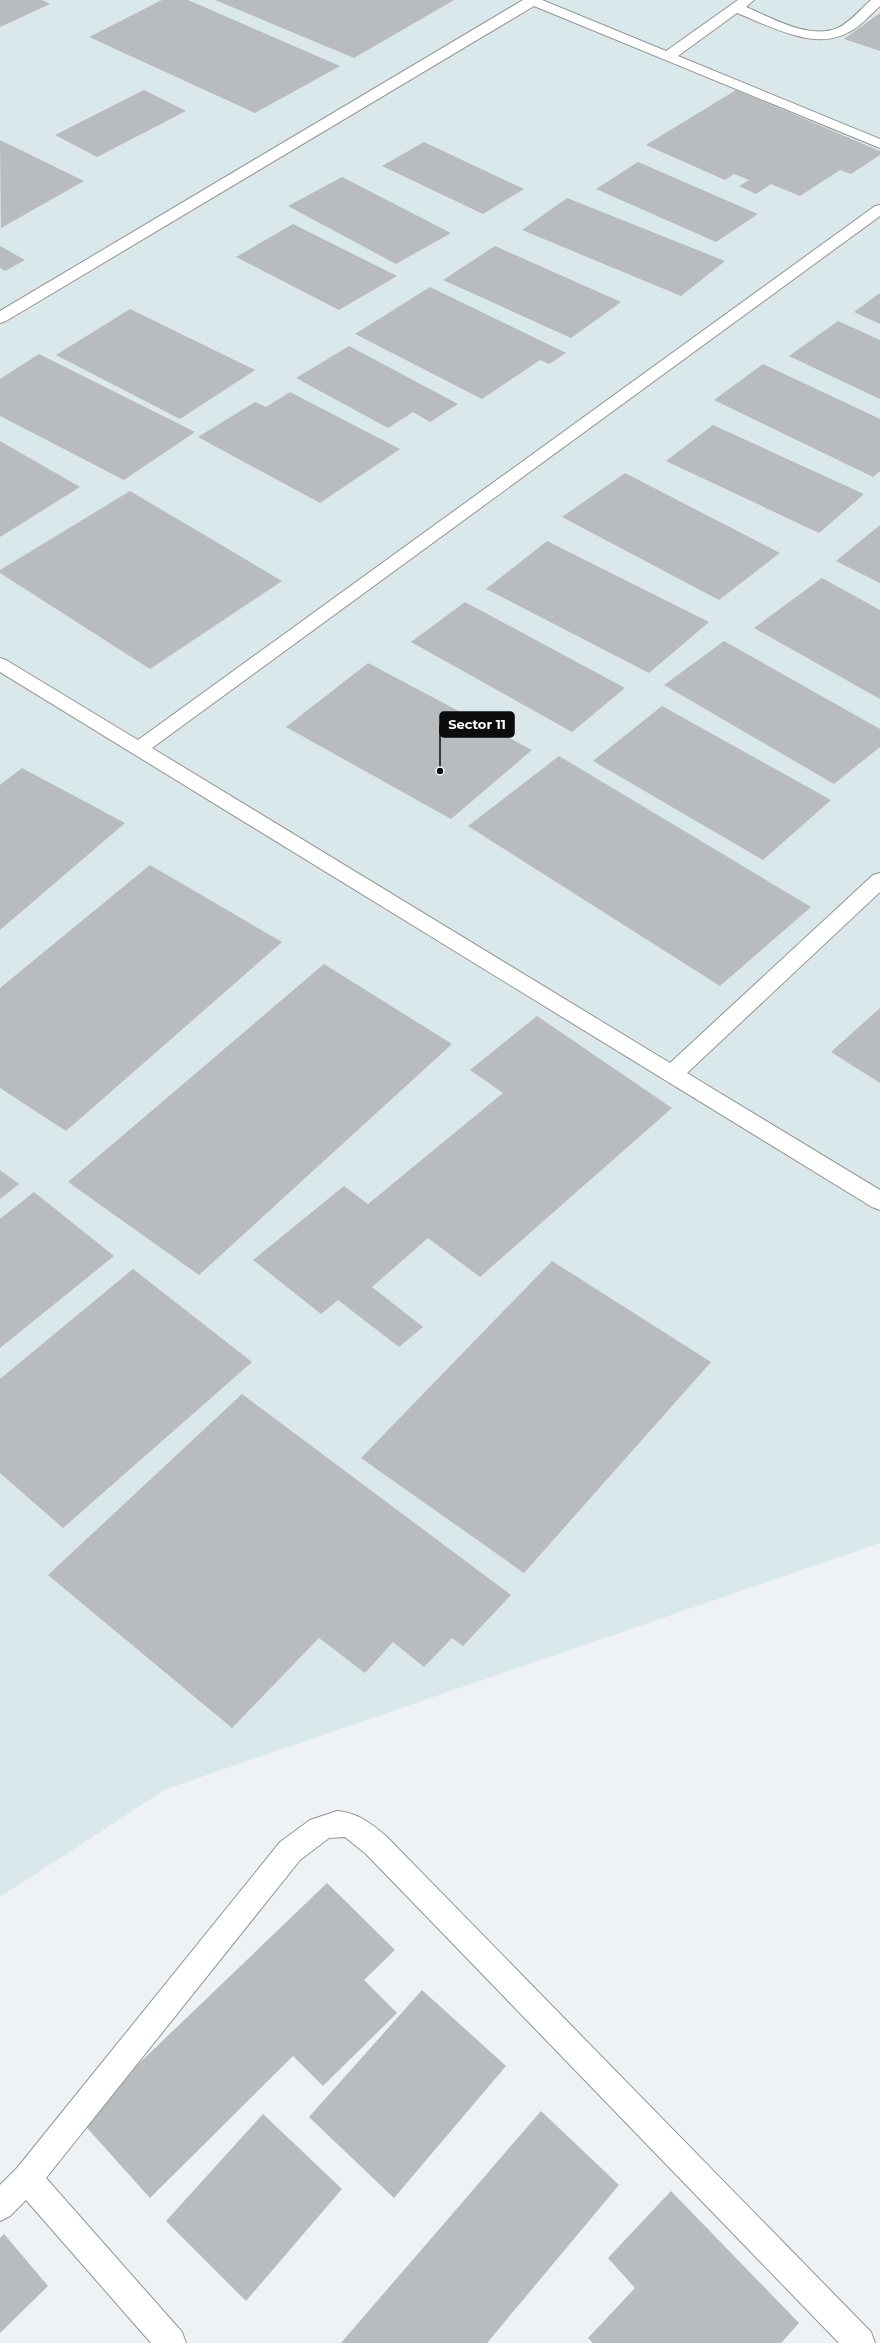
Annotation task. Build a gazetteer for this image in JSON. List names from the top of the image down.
{
  "places": ["Sector 11"]
}
